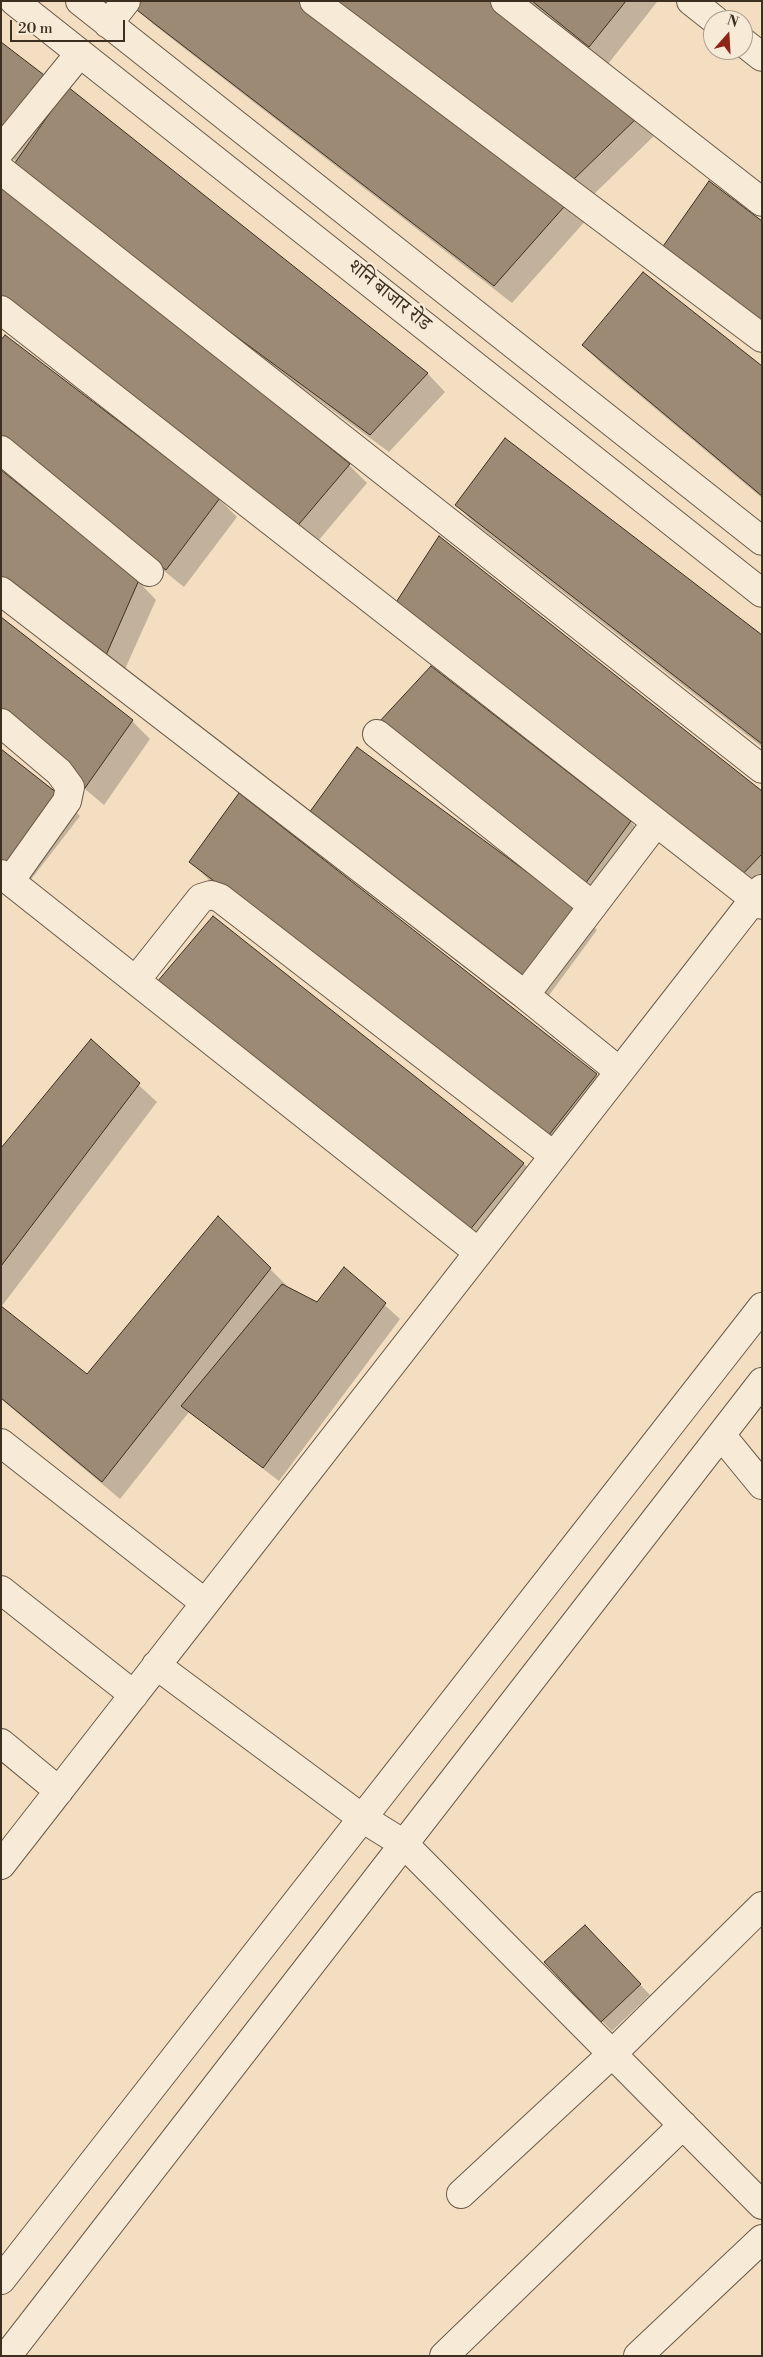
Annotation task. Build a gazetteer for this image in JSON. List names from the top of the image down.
{
  "streets": {
    "street": ["शनि बाजार रोड"]
  },
  "scale_bar": "20 m",
  "north": "top"
}
